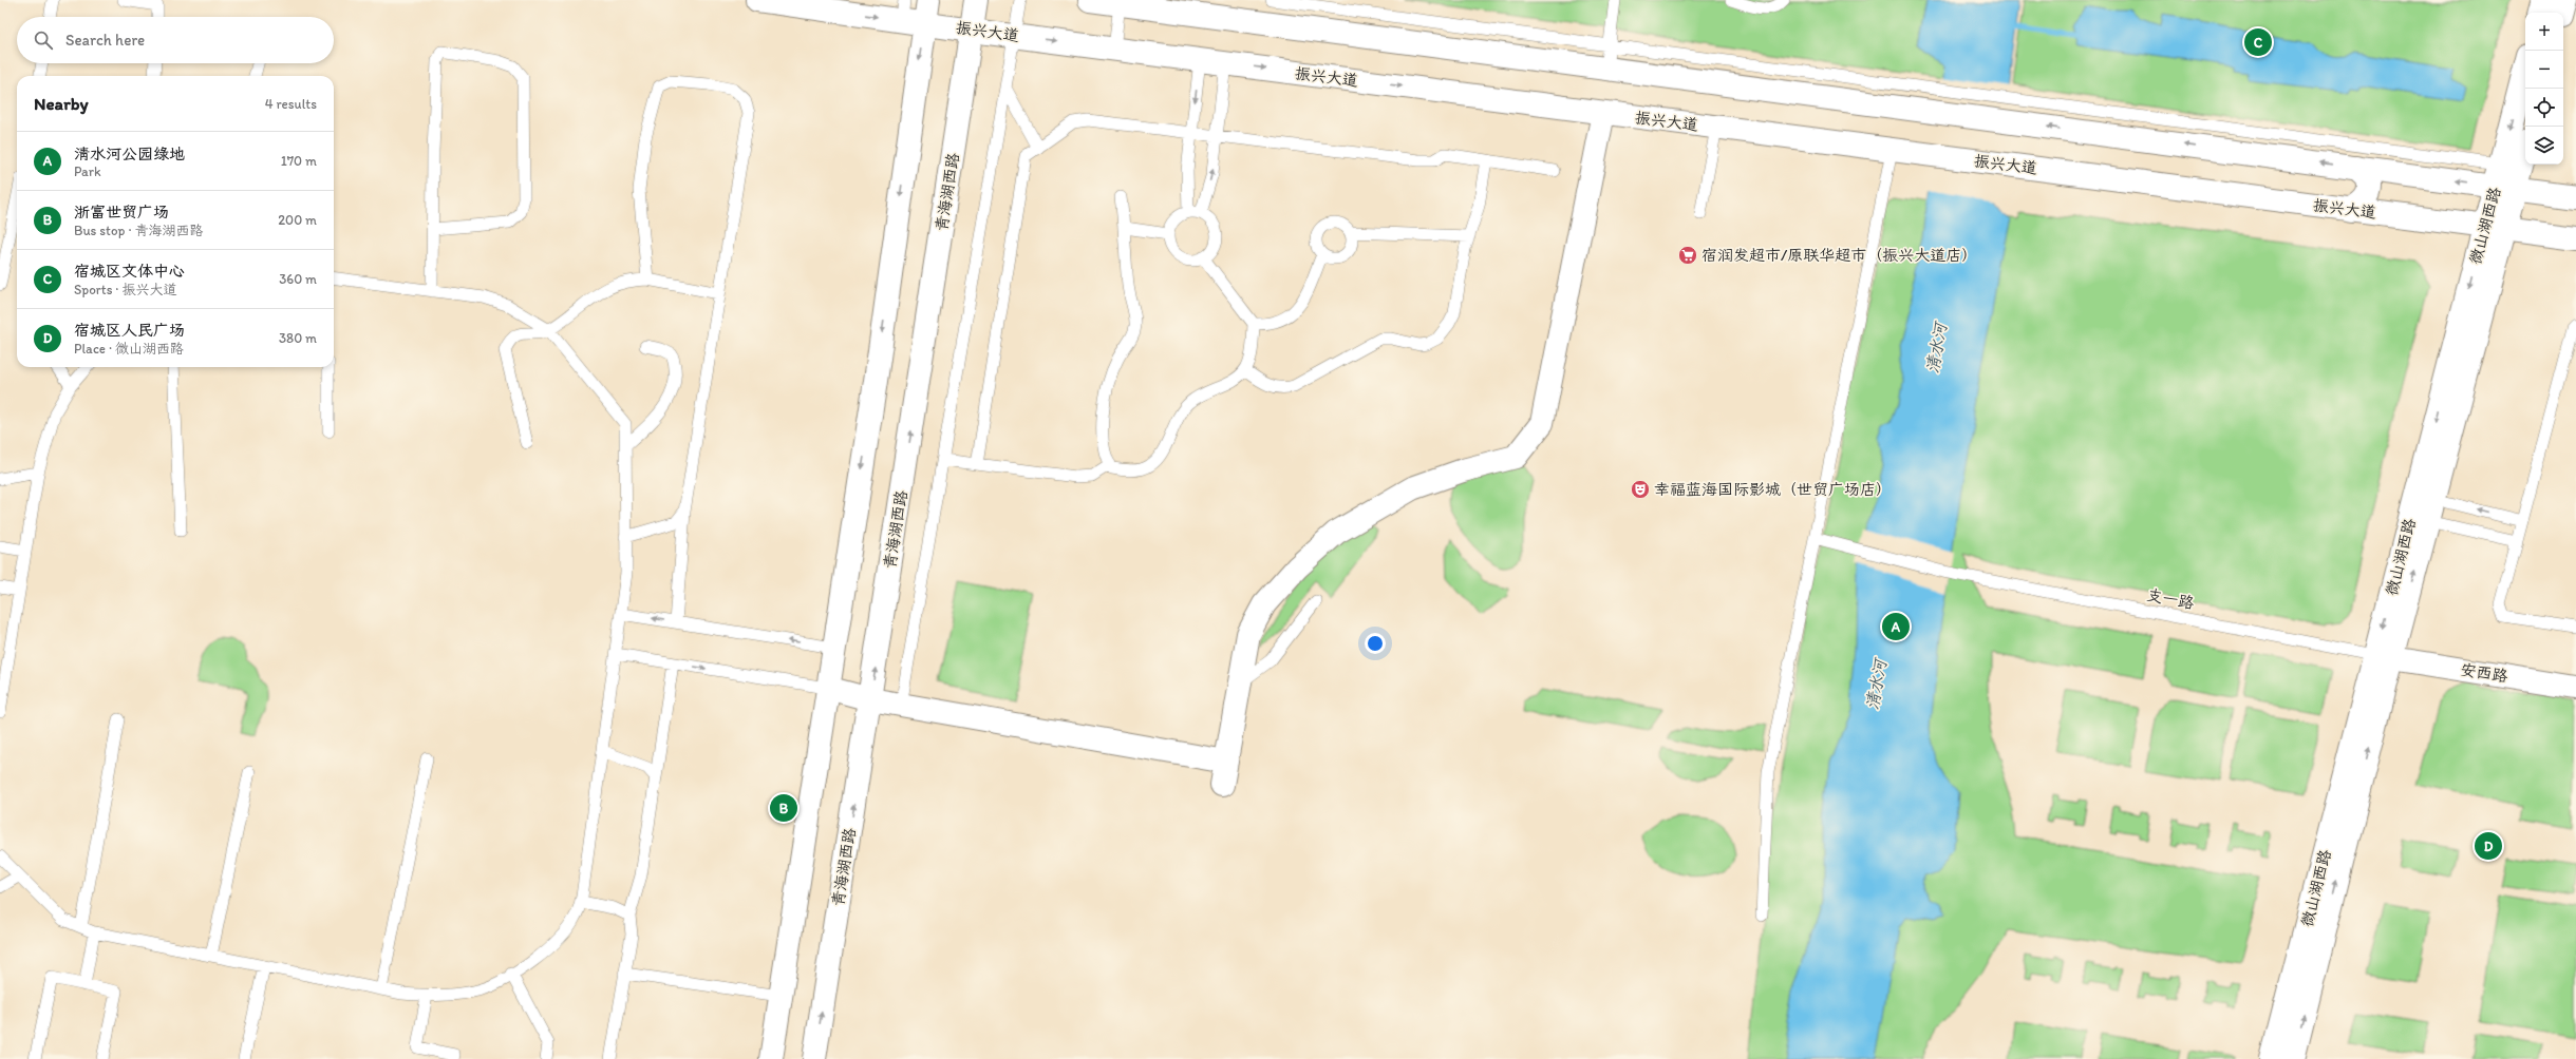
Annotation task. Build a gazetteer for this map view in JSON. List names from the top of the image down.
{
  "streets": {
    "main road": [
      "振兴大道",
      "青海湖西路",
      "微山湖西路",
      "安西路"
    ],
    "lane": ["支一路"]
  },
  "crossings": [
    ["振兴大道", "青海湖西路"],
    ["振兴大道", "微山湖西路"],
    ["微山湖西路", "支一路"],
    ["微山湖西路", "安西路"],
    ["支一路", "安西路"]
  ],
  "water": ["清水河"],
  "places": {
    "supermarket": ["宿润发超市/原联华超市（振兴大道店）"],
    "theatre": ["幸福蓝海国际影城（世贸广场店）"]
  },
  "page": {
    "map_buttons": ["+", "−"],
    "search": "Search here",
    "pins": [
      "C",
      "A",
      "B",
      "D"
    ],
    "heading": ["Nearby", "4 results"],
    "list": [
      {
        "mark": "A",
        "name": "清水河公园绿地",
        "note": "Park",
        "value": "170 m"
      },
      {
        "mark": "B",
        "name": "浙富世贸广场",
        "note": "Bus stop · 青海湖西路",
        "value": "200 m"
      },
      {
        "mark": "C",
        "name": "宿城区文体中心",
        "note": "Sports · 振兴大道",
        "value": "360 m"
      },
      {
        "mark": "D",
        "name": "宿城区人民广场",
        "note": "Place · 微山湖西路",
        "value": "380 m"
      }
    ]
  }
}
